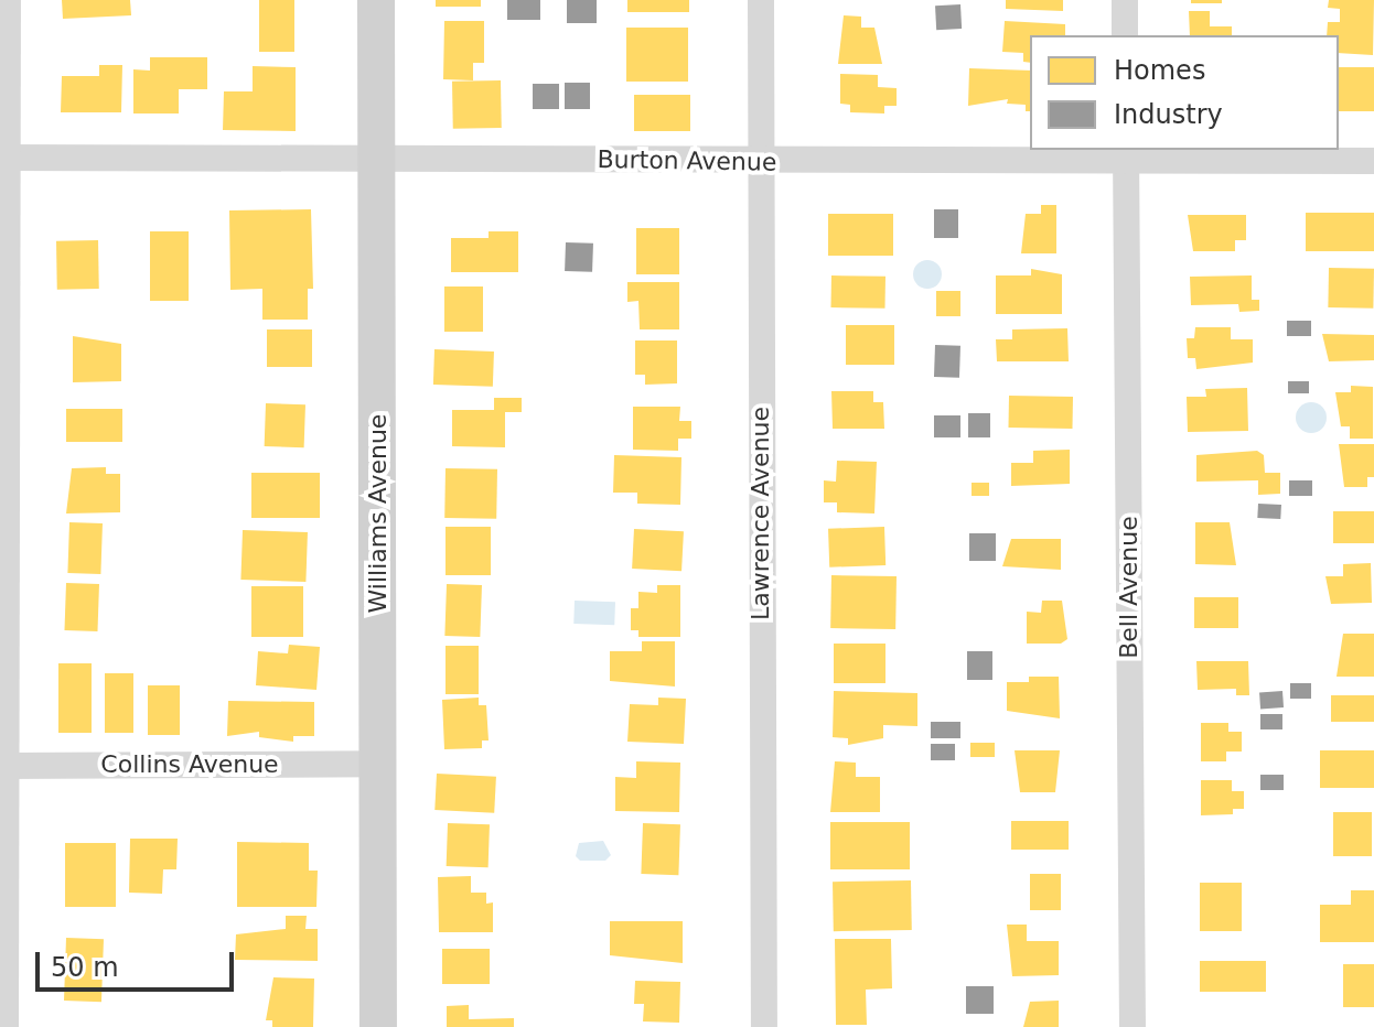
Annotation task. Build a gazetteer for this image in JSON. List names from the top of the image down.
{
  "streets": {
    "street": [
      "Burton Avenue",
      "Williams Avenue",
      "Lawrence Avenue",
      "Bell Avenue",
      "Collins Avenue"
    ]
  },
  "crossings": [
    ["Burton Avenue", "Williams Avenue"],
    ["Burton Avenue", "Lawrence Avenue"],
    ["Burton Avenue", "Bell Avenue"],
    ["Williams Avenue", "Collins Avenue"]
  ],
  "legend": ["Homes", "Industry"],
  "scale_bar": "50 m"
}
